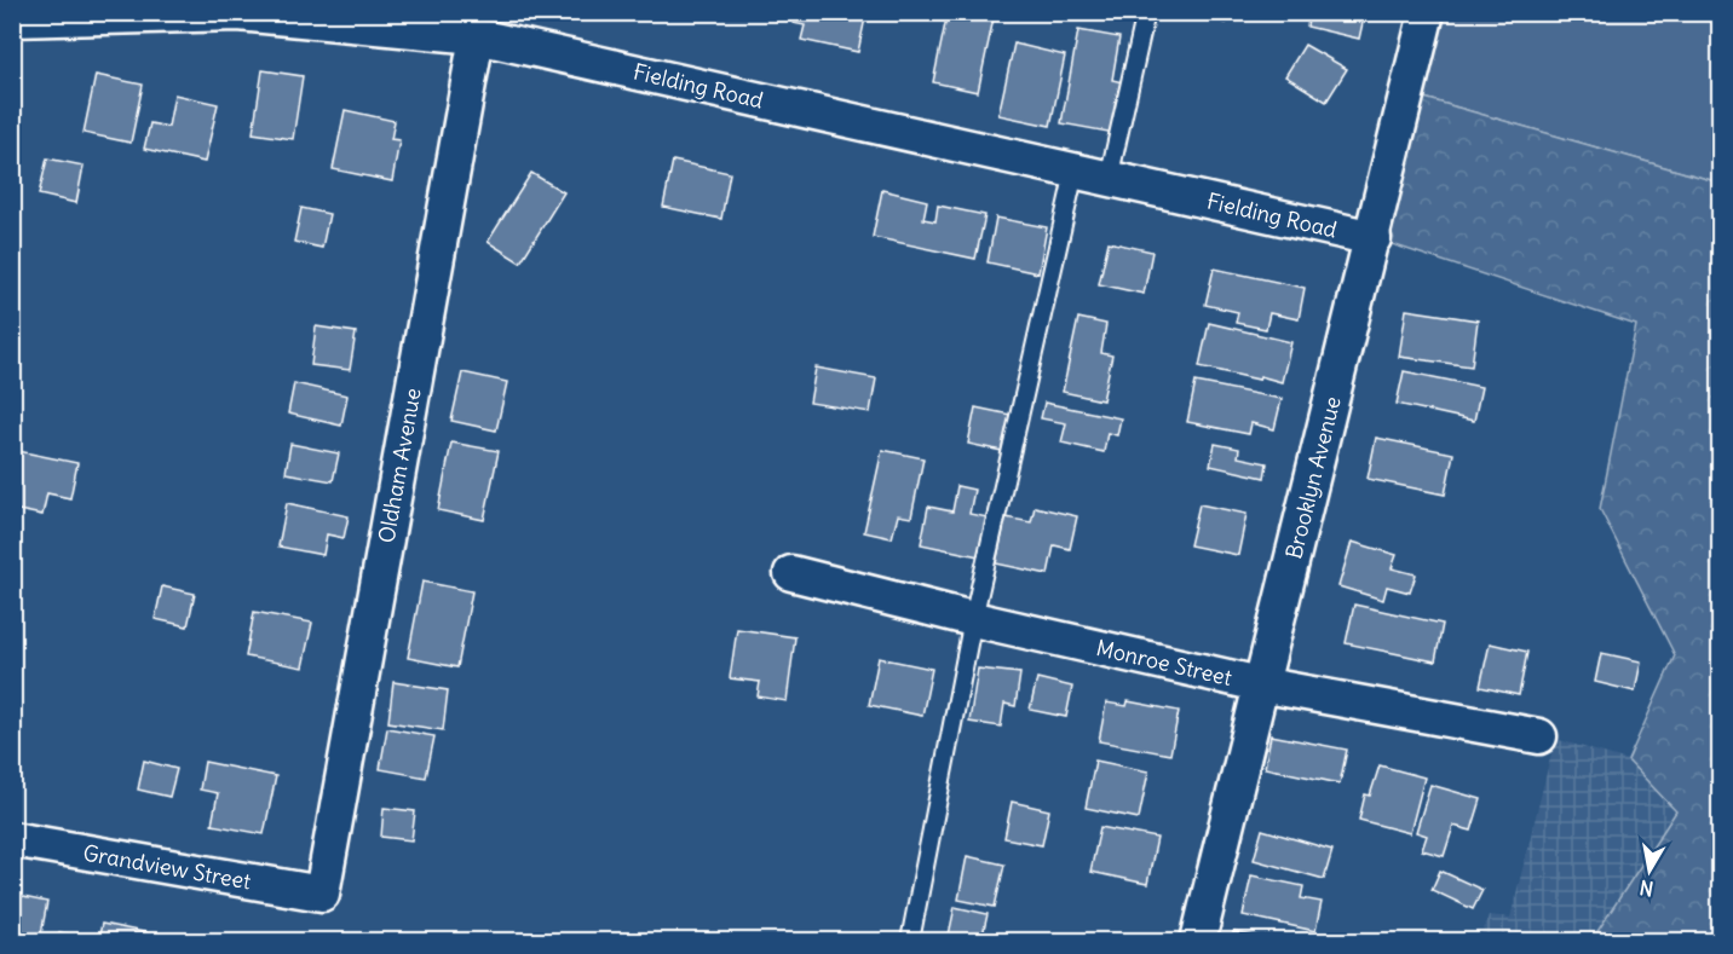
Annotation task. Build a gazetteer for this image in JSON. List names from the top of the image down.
{
  "streets": {
    "street": [
      "Fielding Road",
      "Oldham Avenue",
      "Brooklyn Avenue",
      "Monroe Street",
      "Grandview Street"
    ]
  },
  "crossings": [
    ["Fielding Road", "Oldham Avenue"],
    ["Fielding Road", "Brooklyn Avenue"],
    ["Oldham Avenue", "Grandview Street"],
    ["Brooklyn Avenue", "Monroe Street"]
  ],
  "north": "bottom"
}
